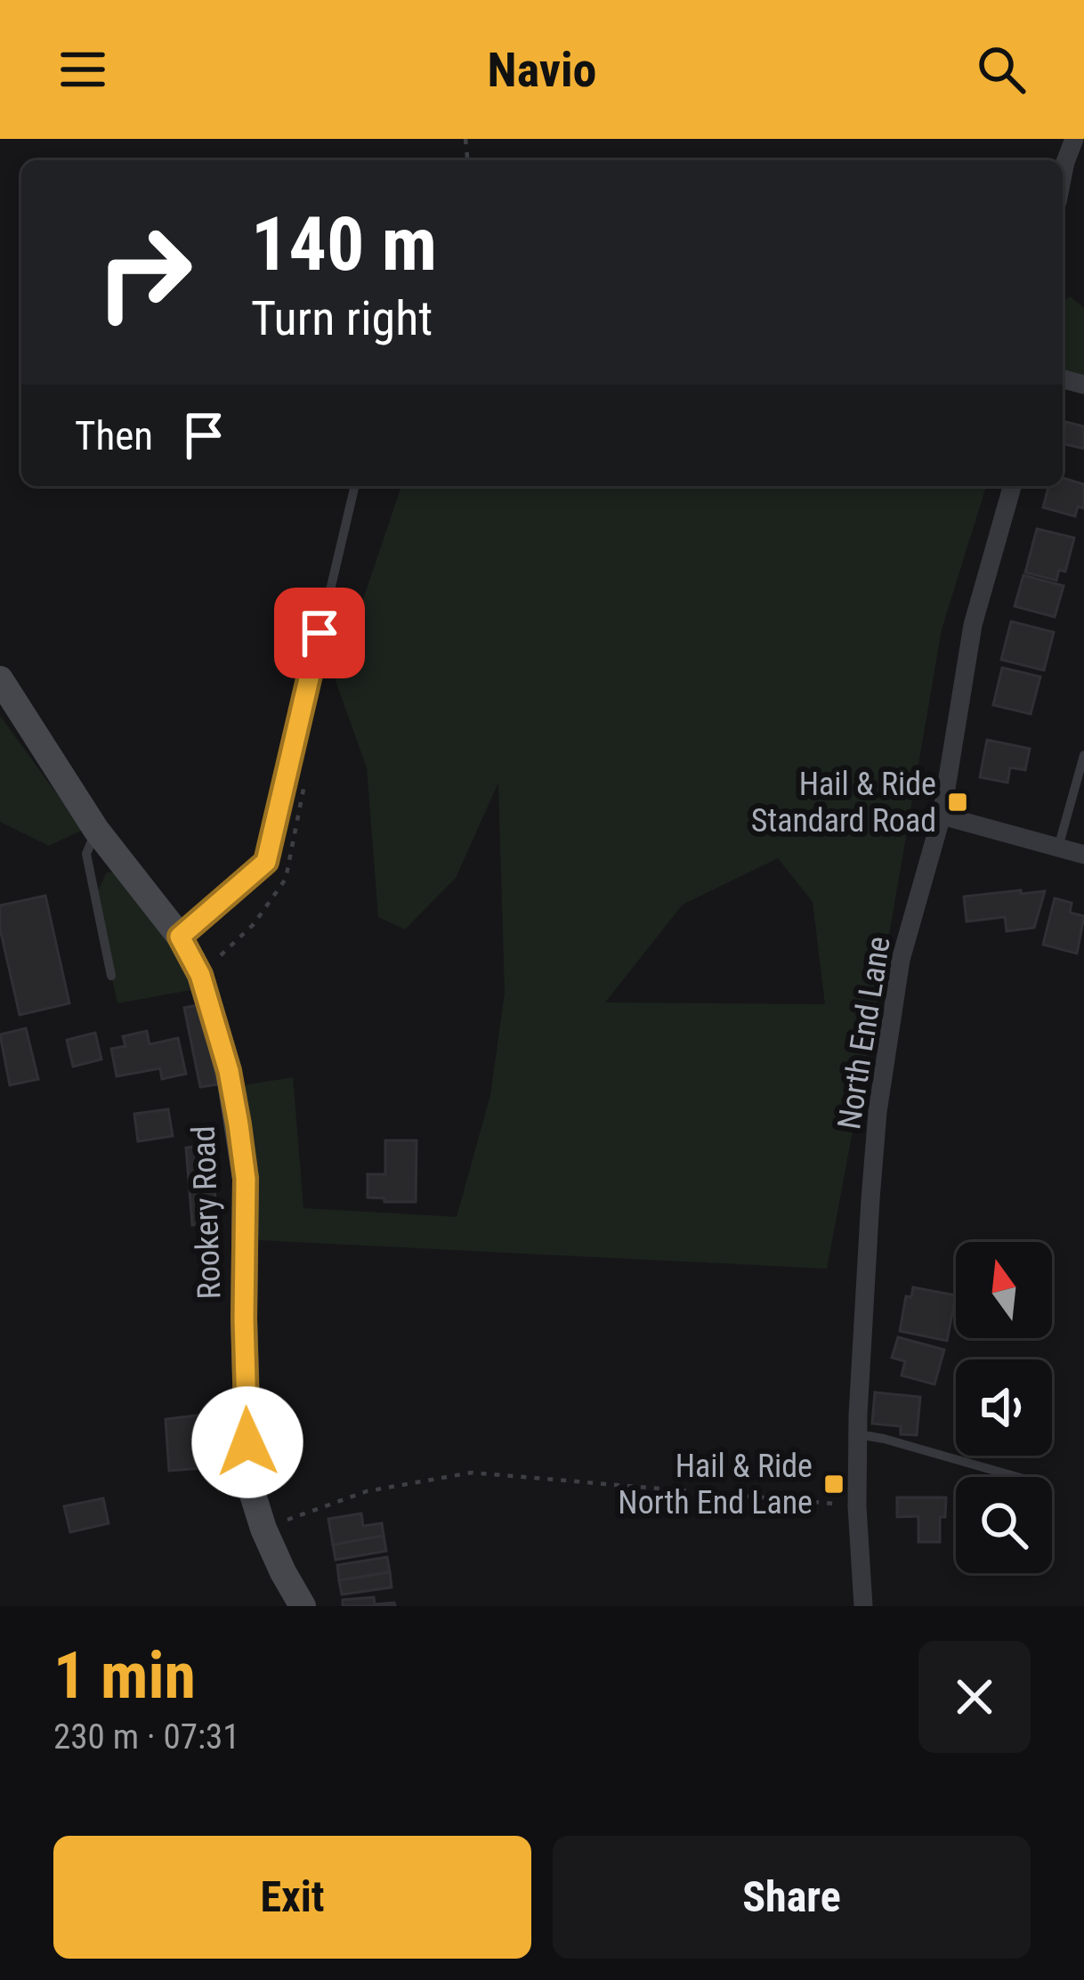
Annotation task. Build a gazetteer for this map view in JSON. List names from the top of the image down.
{
  "streets": {
    "street": ["North End Lane", "Rookery Road"]
  },
  "places": {
    "transit": ["Hail & Ride Standard Road", "Hail & Ride North End Lane"]
  },
  "north": "top",
  "page": {
    "header": "Navio",
    "turn": ["140 m", "Turn right"],
    "then": "Then",
    "heading": ["1 min", "230 m · 07:31"],
    "buttons": ["Exit", "Share"]
  }
}
